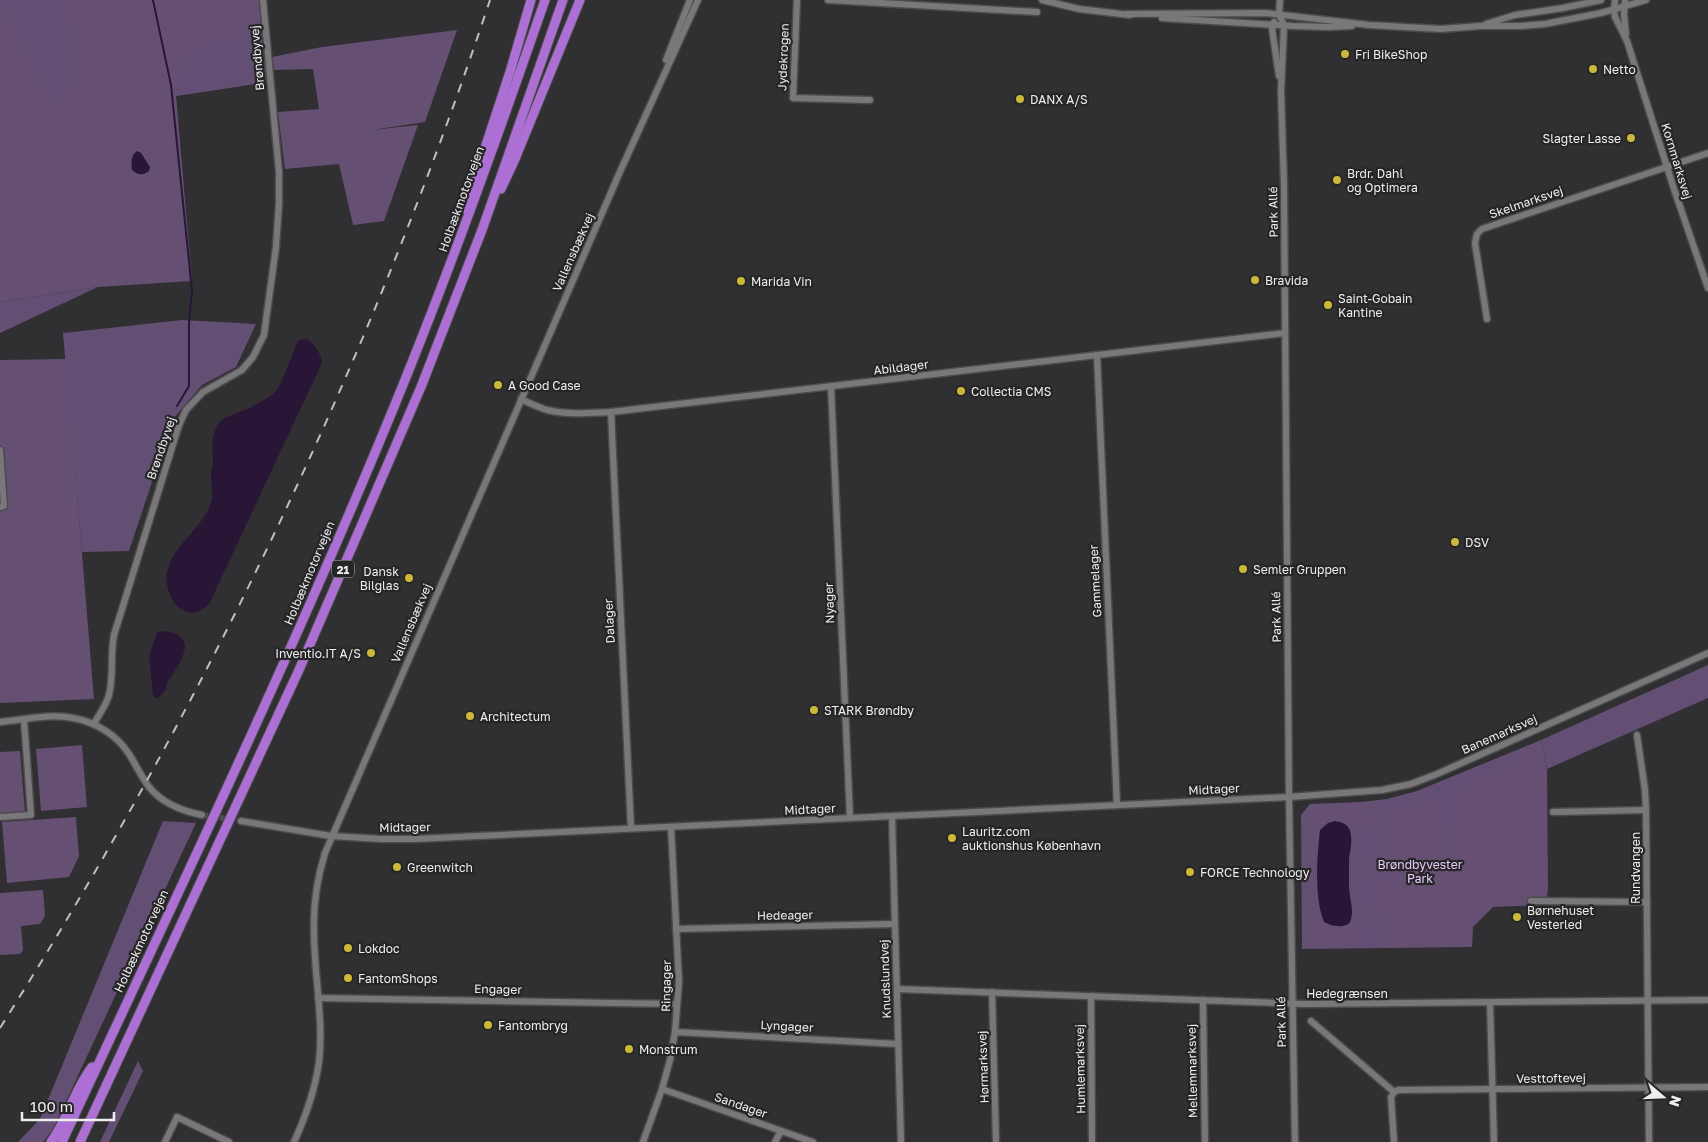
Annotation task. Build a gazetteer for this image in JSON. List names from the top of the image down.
{
  "streets": {
    "highway": ["Holbækmotorvejen", "21"],
    "street": [
      "Jydekrogen",
      "Brøndbyvej",
      "Kornmarksvej",
      "Skelmarksvej",
      "Park Allé",
      "Vallensbækvej",
      "Abildager",
      "Gammelager",
      "Nyager",
      "Dalager",
      "Banemarksvej",
      "Midtager",
      "Rundvangen",
      "Hedeager",
      "Knudslundvej",
      "Ringager",
      "Engager",
      "Hedegrænsen",
      "Lyngager",
      "Hørmarksvej",
      "Humlemarksvej",
      "Mellemmarksvej",
      "Vesttoftevej",
      "Sandager"
    ]
  },
  "crossings": [
    ["Kornmarksvej", "Skelmarksvej"],
    ["Park Allé", "Abildager"],
    ["Park Allé", "Banemarksvej"],
    ["Park Allé", "Midtager"],
    ["Park Allé", "Hedegrænsen"],
    ["Vallensbækvej", "Abildager"],
    ["Vallensbækvej", "Midtager"],
    ["Vallensbækvej", "Engager"],
    ["Abildager", "Gammelager"],
    ["Abildager", "Nyager"],
    ["Abildager", "Dalager"],
    ["Gammelager", "Midtager"],
    ["Nyager", "Midtager"],
    ["Dalager", "Midtager"],
    ["Banemarksvej", "Midtager"],
    ["Midtager", "Knudslundvej"],
    ["Midtager", "Ringager"],
    ["Rundvangen", "Hedegrænsen"],
    ["Rundvangen", "Vesttoftevej"],
    ["Hedeager", "Knudslundvej"],
    ["Hedeager", "Ringager"],
    ["Knudslundvej", "Hedegrænsen"],
    ["Knudslundvej", "Lyngager"],
    ["Ringager", "Engager"],
    ["Ringager", "Lyngager"],
    ["Ringager", "Sandager"],
    ["Hedegrænsen", "Hørmarksvej"],
    ["Hedegrænsen", "Humlemarksvej"],
    ["Hedegrænsen", "Mellemmarksvej"]
  ],
  "parks": ["Brøndbyvester Park"],
  "places": [
    "Fri BikeShop",
    "Netto",
    "DANX A/S",
    "Slagter Lasse",
    "Brdr. Dahl og Optimera",
    "Bravida",
    "Marida Vin",
    "Saint-Gobain Kantine",
    "A Good Case",
    "Collectia CMS",
    "DSV",
    "Semler Gruppen",
    "Dansk Bilglas",
    "Inventio.IT A/S",
    "STARK Brøndby",
    "Architectum",
    "Lauritz.com auktionshus København",
    "Greenwitch",
    "FORCE Technology",
    "Børnehuset Vesterled",
    "Lokdoc",
    "FantomShops",
    "Fantombryg",
    "Monstrum"
  ],
  "scale_bar": "100 m",
  "north": "right"
}
